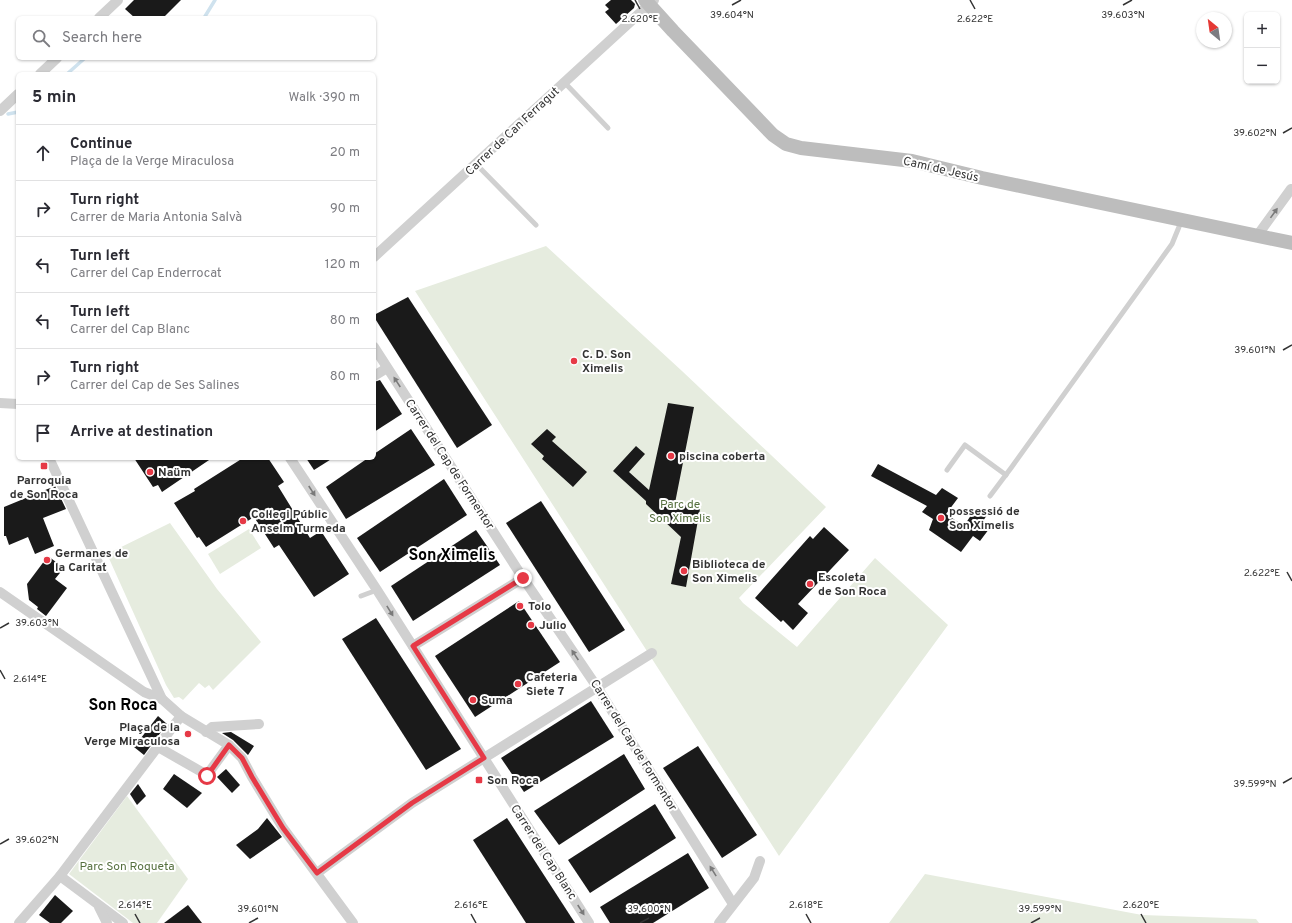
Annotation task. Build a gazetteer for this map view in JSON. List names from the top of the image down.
{
  "streets": {
    "street": [
      "Carrer de Can Ferragut",
      "Camí de Jesús",
      "Carrer del Cap de Formentor",
      "Carrer del Cap Blanc"
    ]
  },
  "crossings": [
    ["Carrer de Can Ferragut", "Camí de Jesús"]
  ],
  "one_way": ["Carrer del Cap de Formentor", "Carrer del Cap Blanc"],
  "districts": ["Son Ximelis", "Son Roca"],
  "parks": ["Parc de Son Ximelis", "Parc Son Roqueta"],
  "places": {
    "other": [
      "C. D. Son Ximelis",
      "piscina coberta",
      "Naüm",
      "possessió de Son Ximelis",
      "Col·legi Públic Anselm Turmeda",
      "Germanes de la Caritat",
      "Biblioteca de Son Ximelis",
      "Escoleta de Son Roca",
      "Tolo",
      "Julio",
      "Cafeteria Siete 7",
      "Suma",
      "Plaça de la Verge Miraculosa"
    ],
    "transit": ["Parroquia de Son Roca", "Son Roca"]
  },
  "north": "top left",
  "page": {
    "map_buttons": ["+", "−"],
    "search": "Search here",
    "heading": ["5 min", "Walk · 390 m"],
    "list": [
      ["Continue", "Plaça de la Verge Miraculosa", "20 m"],
      ["Turn right", "Carrer de Maria Antonia Salvà", "90 m"],
      ["Turn left", "Carrer del Cap Enderrocat", "120 m"],
      ["Turn left", "Carrer del Cap Blanc", "80 m"],
      ["Turn right", "Carrer del Cap de Ses Salines", "80 m"],
      "Arrive at destination"
    ]
  },
  "coordinates": [
    "39.604°N",
    "39.603°N",
    "2.620°E",
    "2.622°E",
    "39.602°N",
    "39.601°N",
    "2.614°E",
    "39.599°N",
    "2.616°E",
    "2.618°E",
    "39.600°N"
  ]
}
